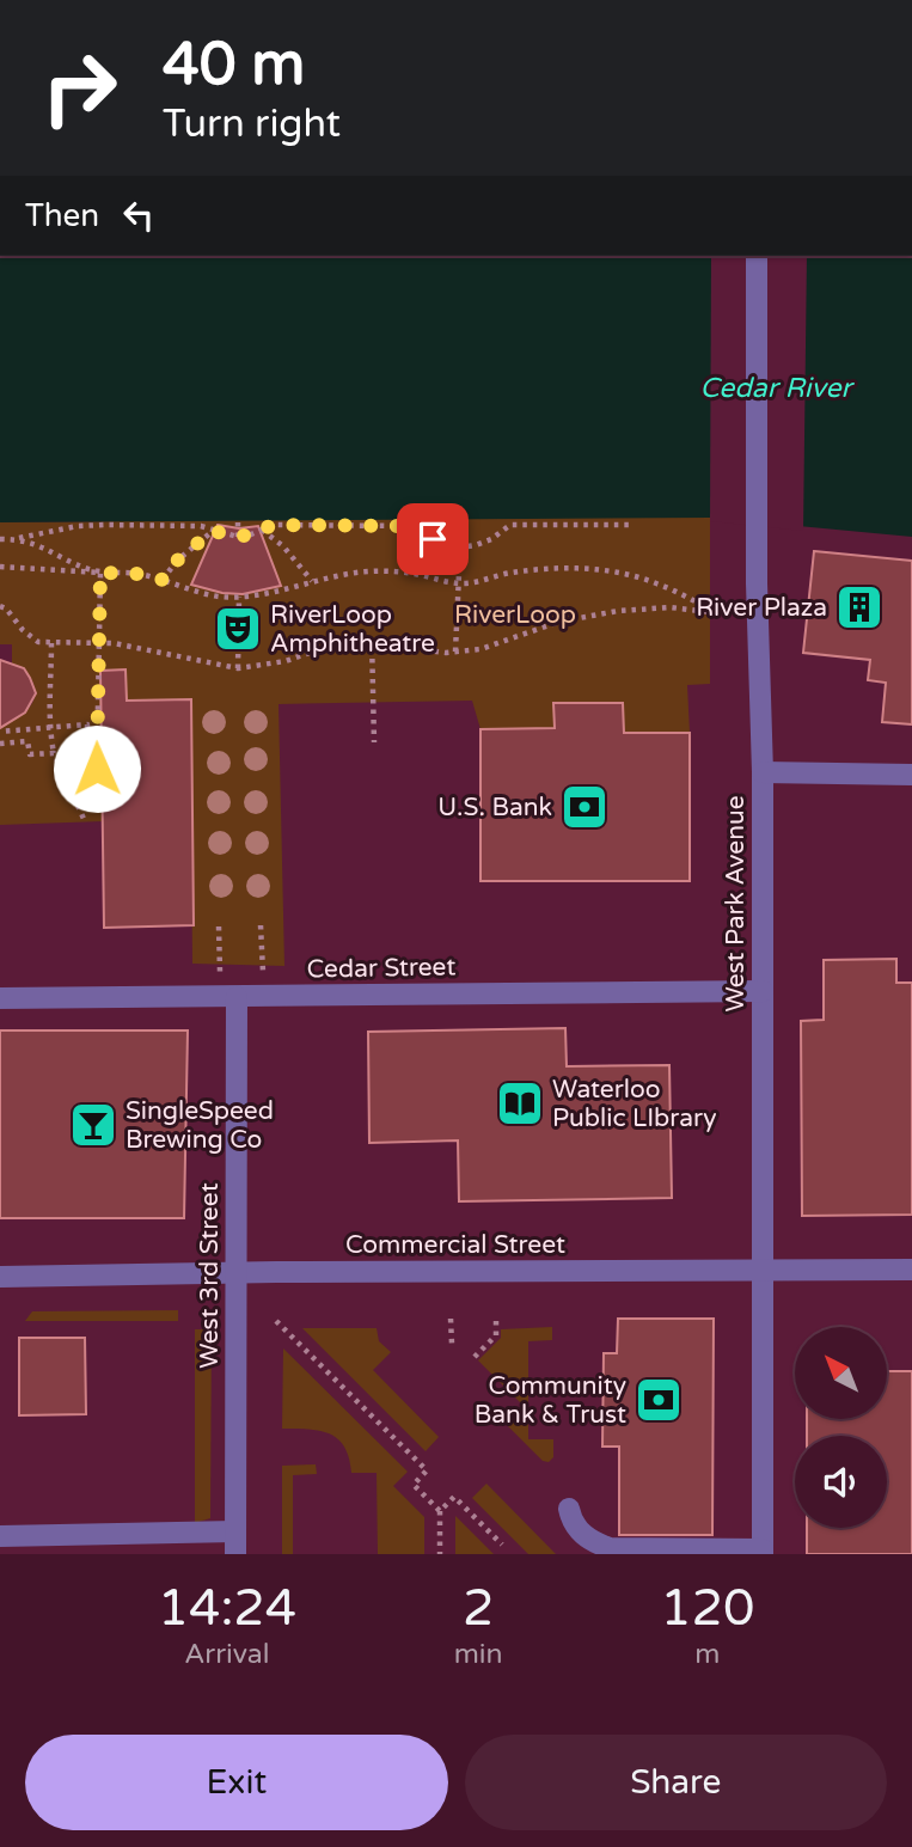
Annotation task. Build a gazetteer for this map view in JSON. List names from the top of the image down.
{
  "streets": {
    "street": [
      "West Park Avenue",
      "Cedar Street",
      "Commercial Street",
      "West 3rd Street"
    ]
  },
  "crossings": [
    ["West Park Avenue", "Cedar Street"],
    ["West Park Avenue", "Commercial Street"],
    ["Cedar Street", "West 3rd Street"],
    ["Commercial Street", "West 3rd Street"]
  ],
  "water": ["Cedar River"],
  "parks": ["RiverLoop"],
  "places": {
    "building": ["River Plaza"],
    "theatre": ["RiverLoop Amphitheatre"],
    "bank": ["U.S. Bank", "Community Bank & Trust"],
    "library": ["Waterloo Public LIbrary"],
    "bar": ["SingleSpeed Brewing Co"]
  },
  "north": "top left",
  "page": {
    "turn": ["40 m", "Turn right"],
    "then": "Then",
    "eta": [
      "14:24",
      "Arrival",
      "2",
      "min",
      "120",
      "m"
    ],
    "buttons": ["Exit", "Share"]
  }
}
